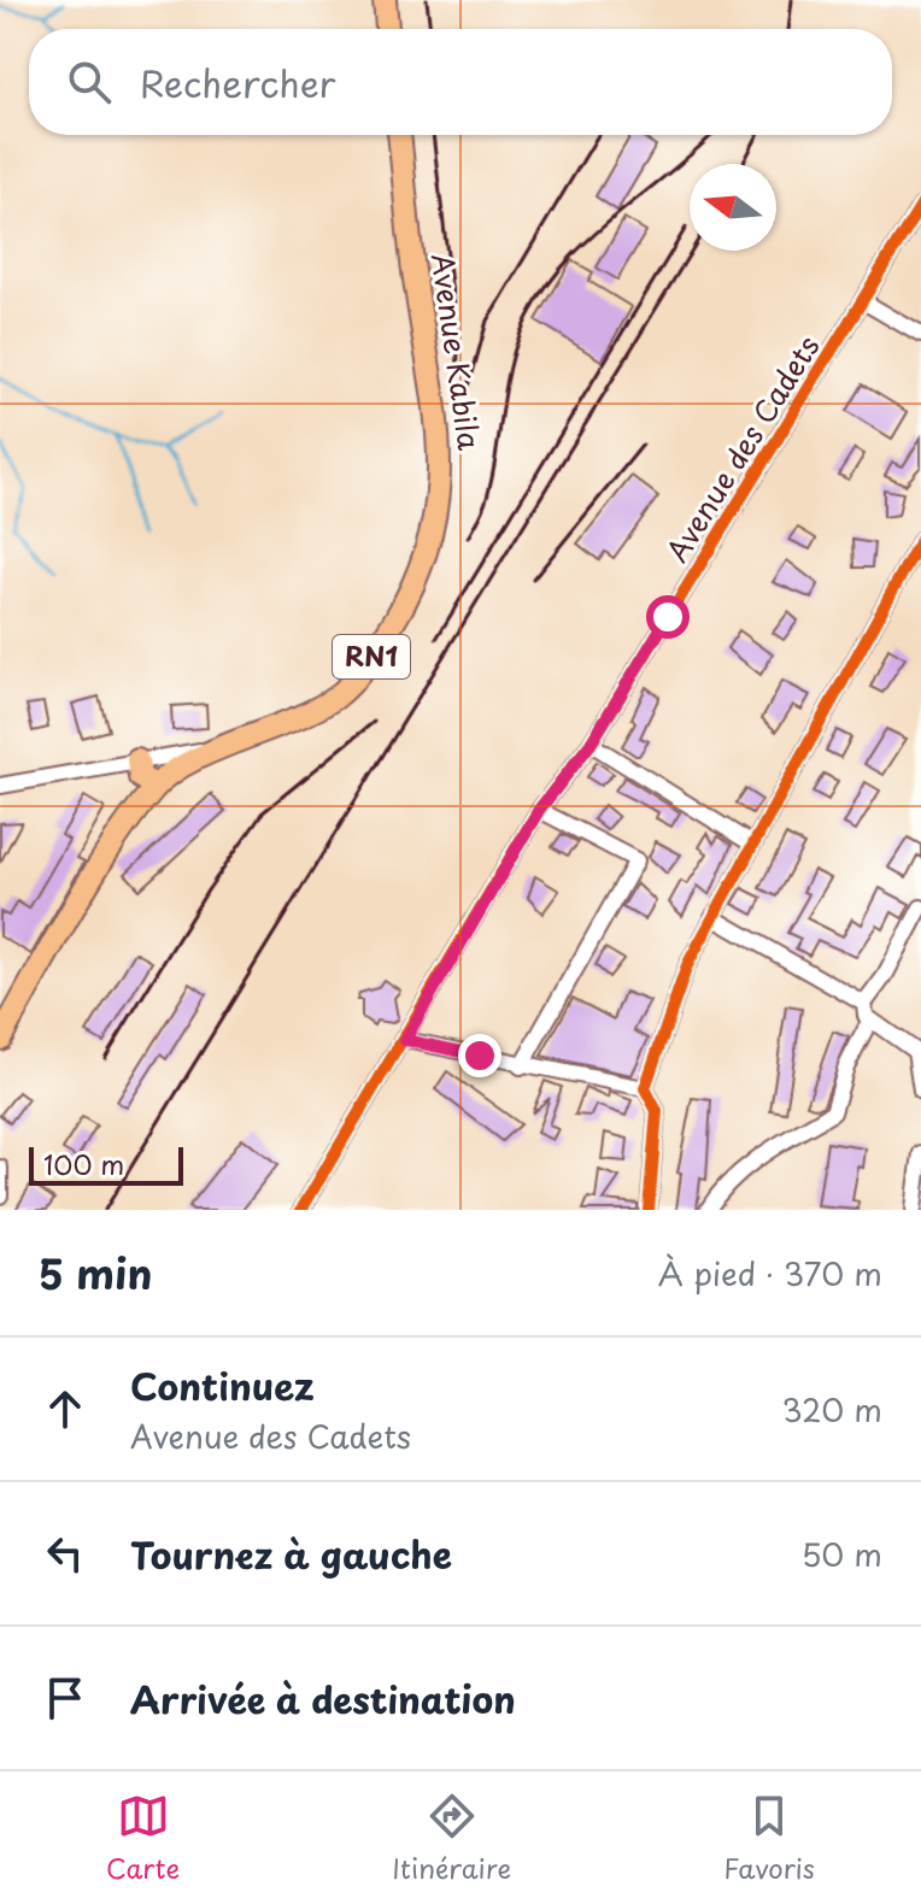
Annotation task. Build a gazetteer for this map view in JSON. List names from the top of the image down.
{
  "streets": {
    "highway": ["Avenue Kabila", "RN1"],
    "street": ["Avenue des Cadets"]
  },
  "scale_bar": "100 m",
  "north": "left",
  "page": {
    "search": "Rechercher",
    "scale": "100 m",
    "heading": ["5 min", "À pied · 370 m"],
    "list": [
      ["Continuez", "Avenue des Cadets", "320 m"],
      ["Tournez à gauche", "50 m"],
      "Arrivée à destination"
    ],
    "nav": ["Carte", "Itinéraire", "Favoris"]
  }
}
